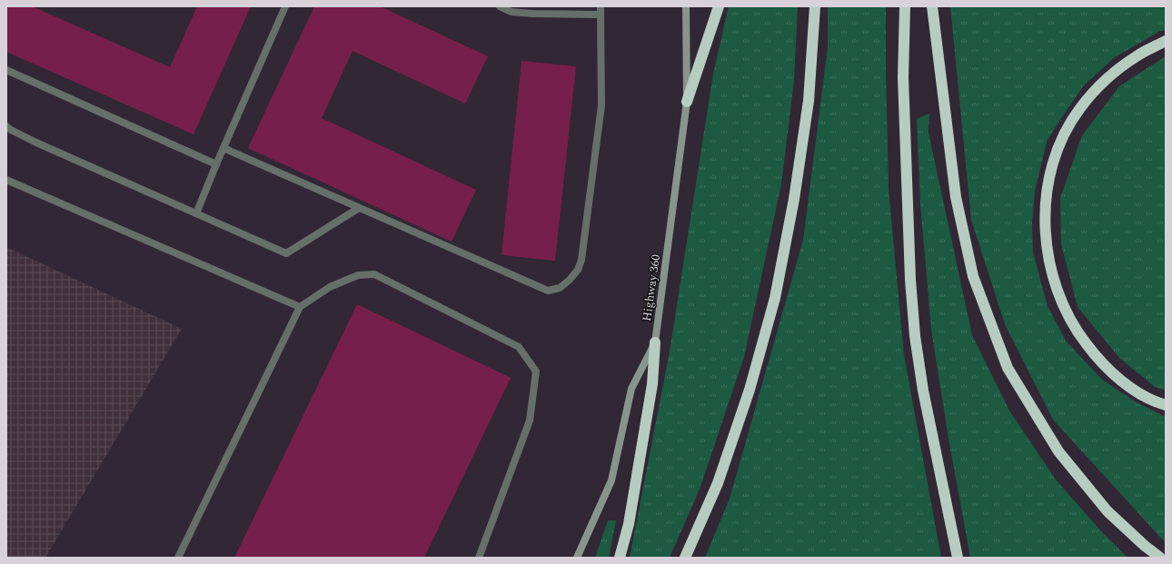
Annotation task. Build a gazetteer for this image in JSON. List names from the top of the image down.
{
  "streets": {
    "main road": ["Highway 360"]
  }
}
